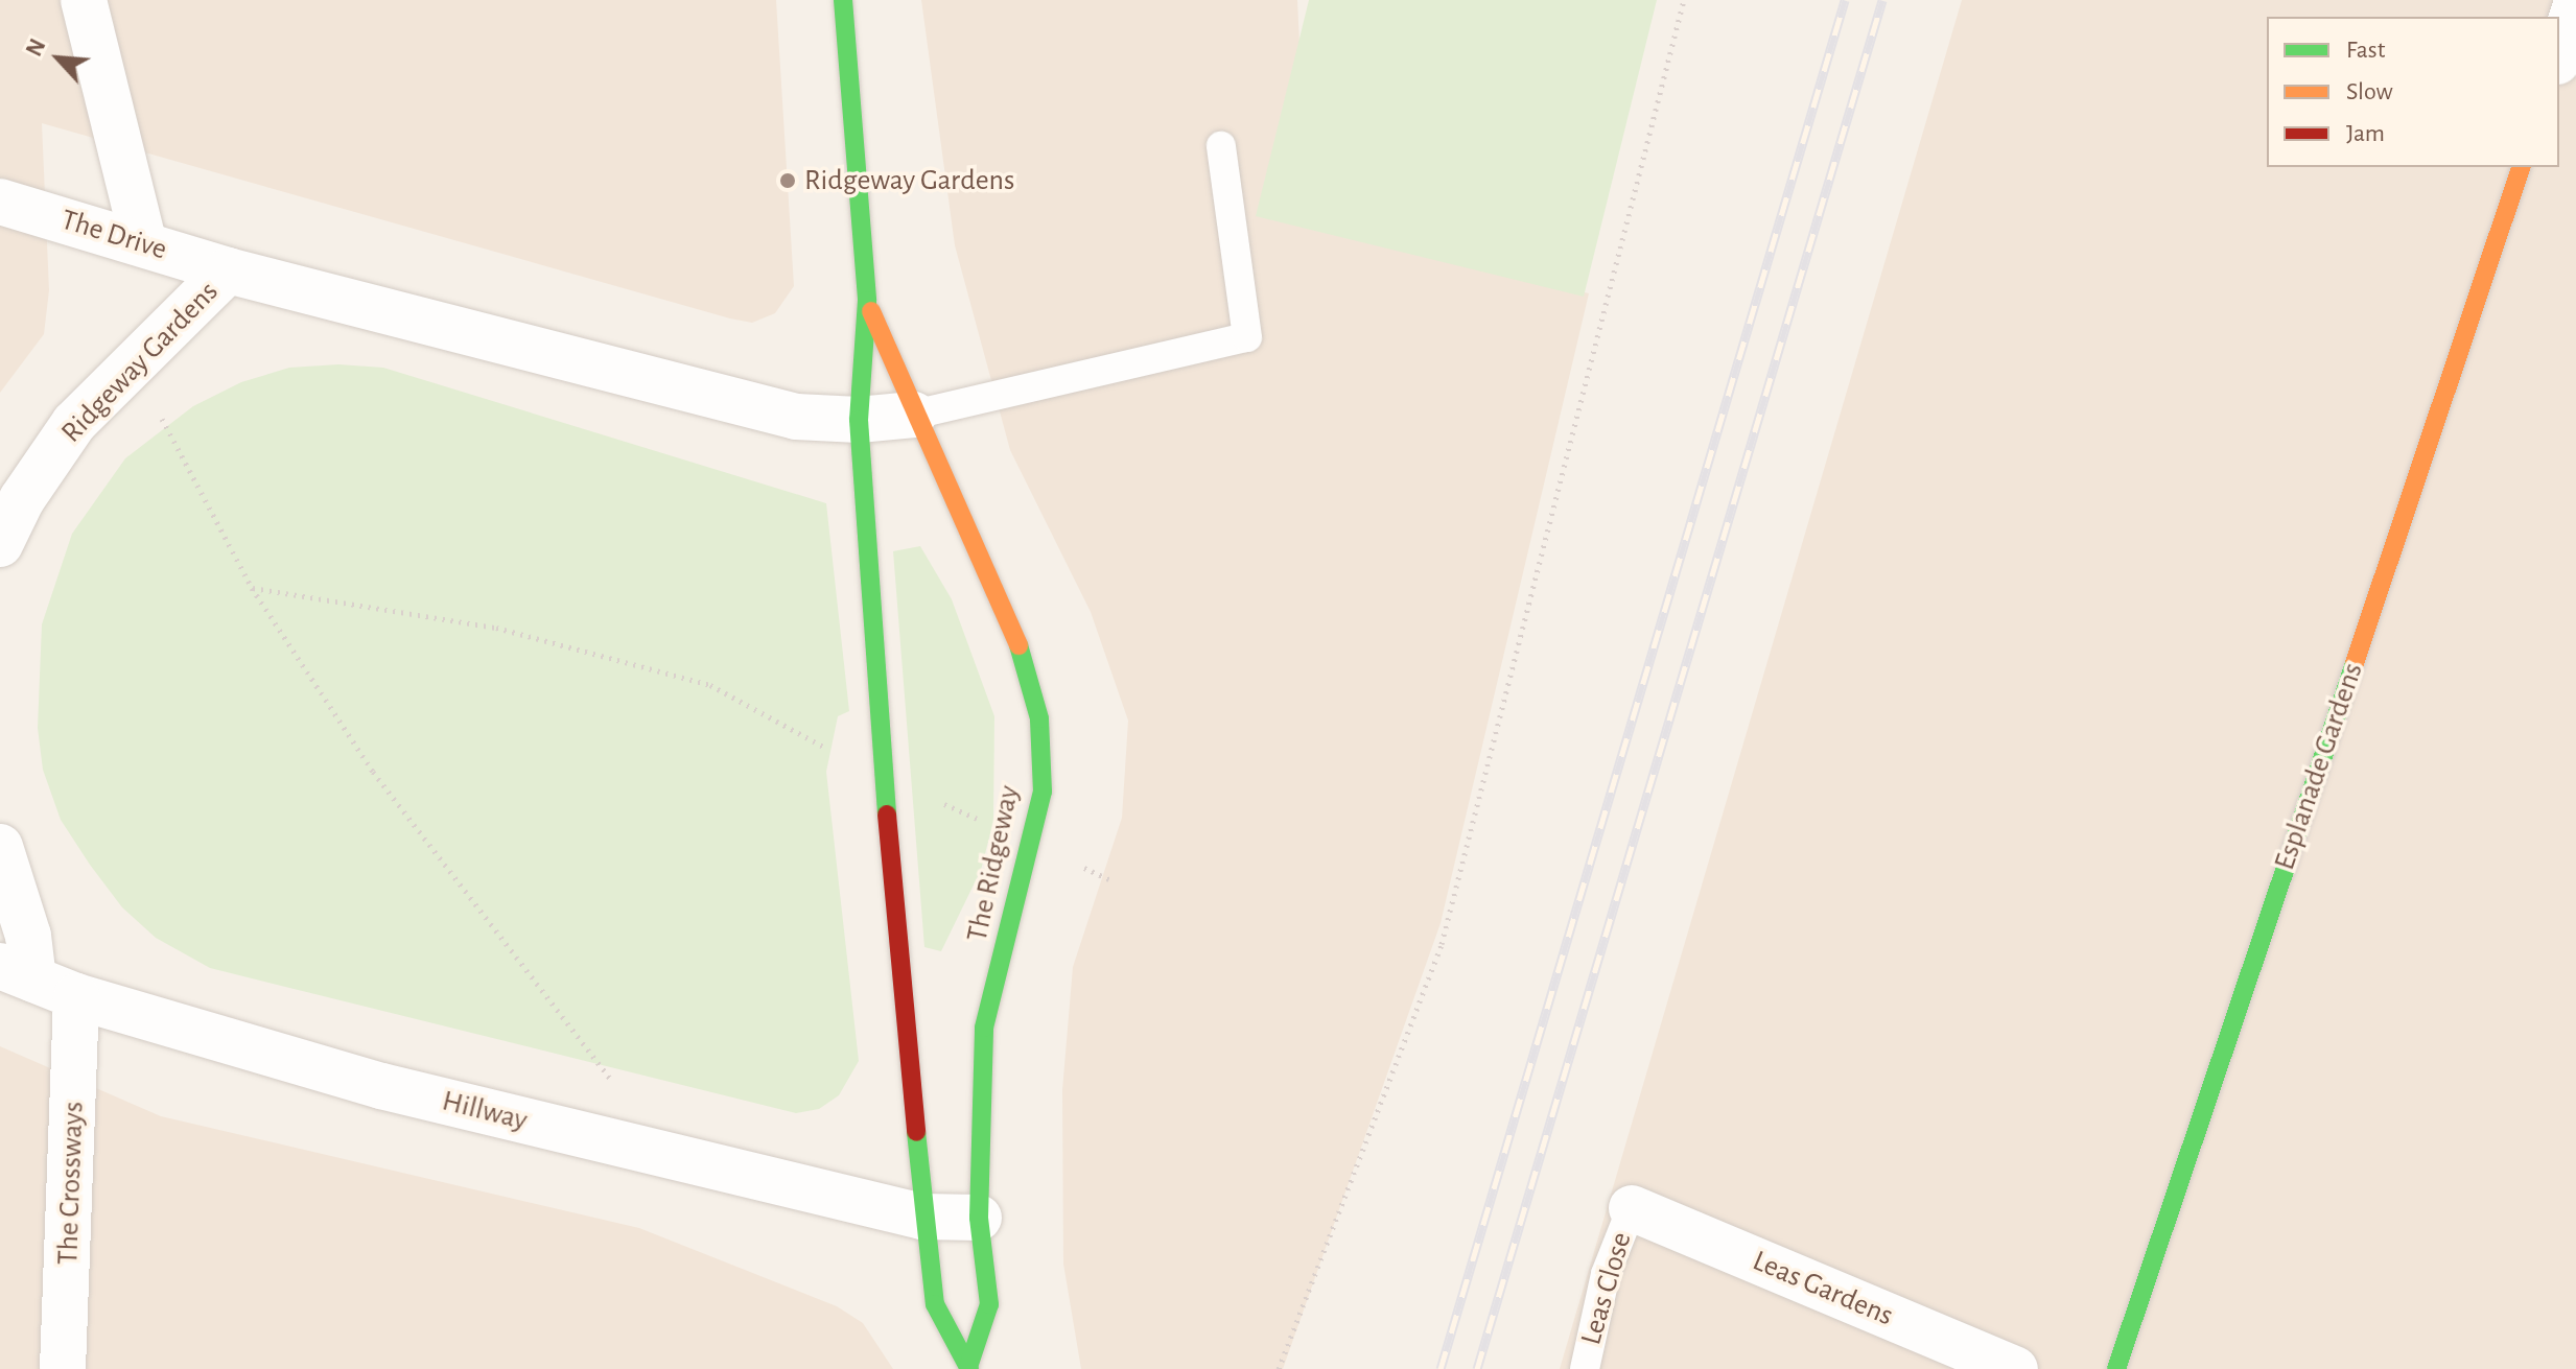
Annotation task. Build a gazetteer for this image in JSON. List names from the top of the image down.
{
  "streets": {
    "street": [
      "The Drive",
      "Ridgeway Gardens",
      "Esplanade Gardens",
      "The Ridgeway",
      "Hillway",
      "The Crossways",
      "Leas Gardens"
    ],
    "lane": ["Leas Close"]
  },
  "crossings": [
    ["The Drive", "Ridgeway Gardens"],
    ["Ridgeway Gardens", "The Ridgeway"],
    ["The Ridgeway", "Hillway"],
    ["Hillway", "The Crossways"],
    ["Leas Close", "Leas Gardens"]
  ],
  "places": ["Ridgeway Gardens"],
  "legend": ["Fast", "Slow", "Jam"],
  "north": "top left"
}
